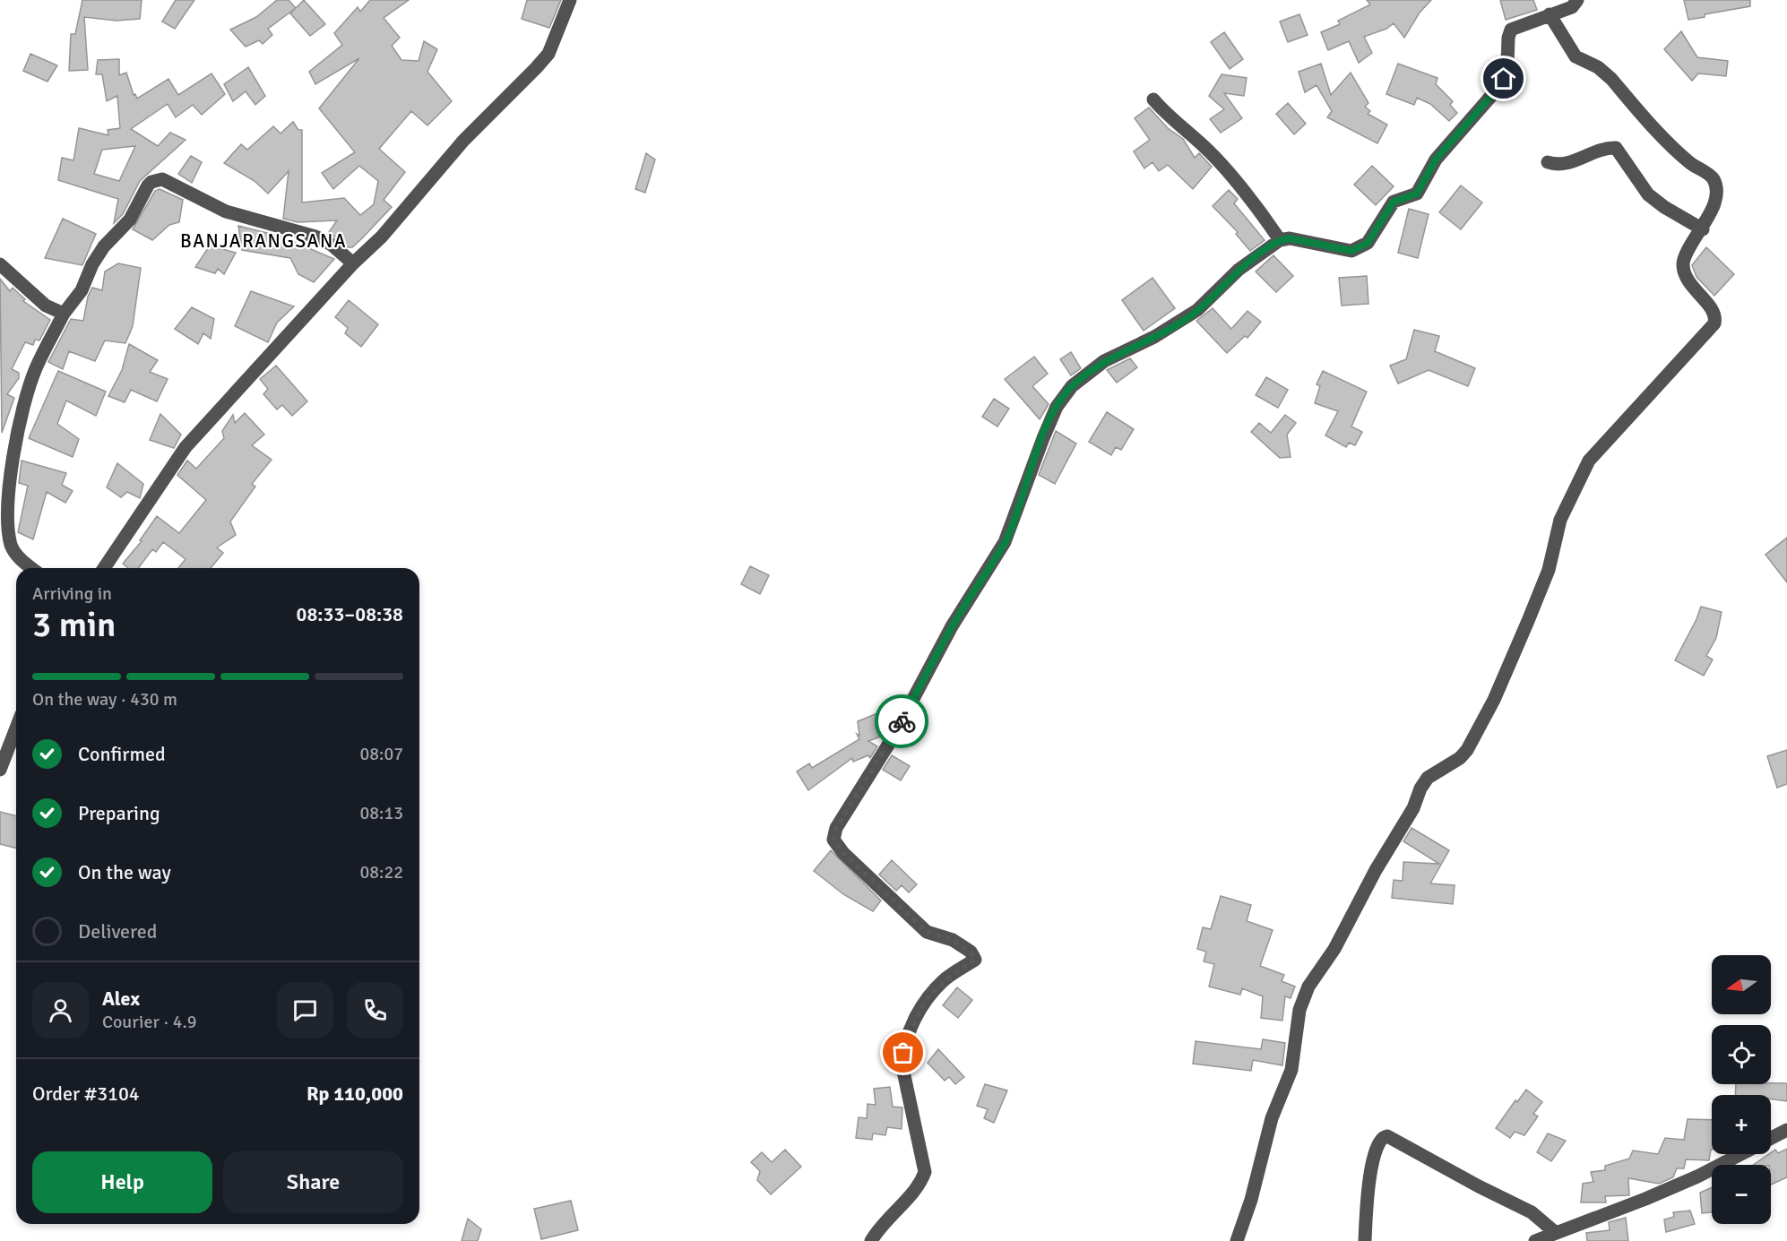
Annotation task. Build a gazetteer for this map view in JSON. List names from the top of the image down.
{
  "districts": ["BANJARANGSANA"],
  "north": "left",
  "page": {
    "heading": ["3 min", "Arriving in", "08:33–08:38"],
    "panel": [
      "Alex",
      "Courier · 4.9",
      "Order #3104",
      "Rp 110,000"
    ],
    "bar": "On the way · 430 m",
    "list": [
      ["Confirmed", "08:07"],
      ["Preparing", "08:13"],
      ["On the way", "08:22"],
      "Delivered"
    ],
    "map_buttons": ["+", "−"],
    "buttons": ["Help", "Share"]
  }
}
